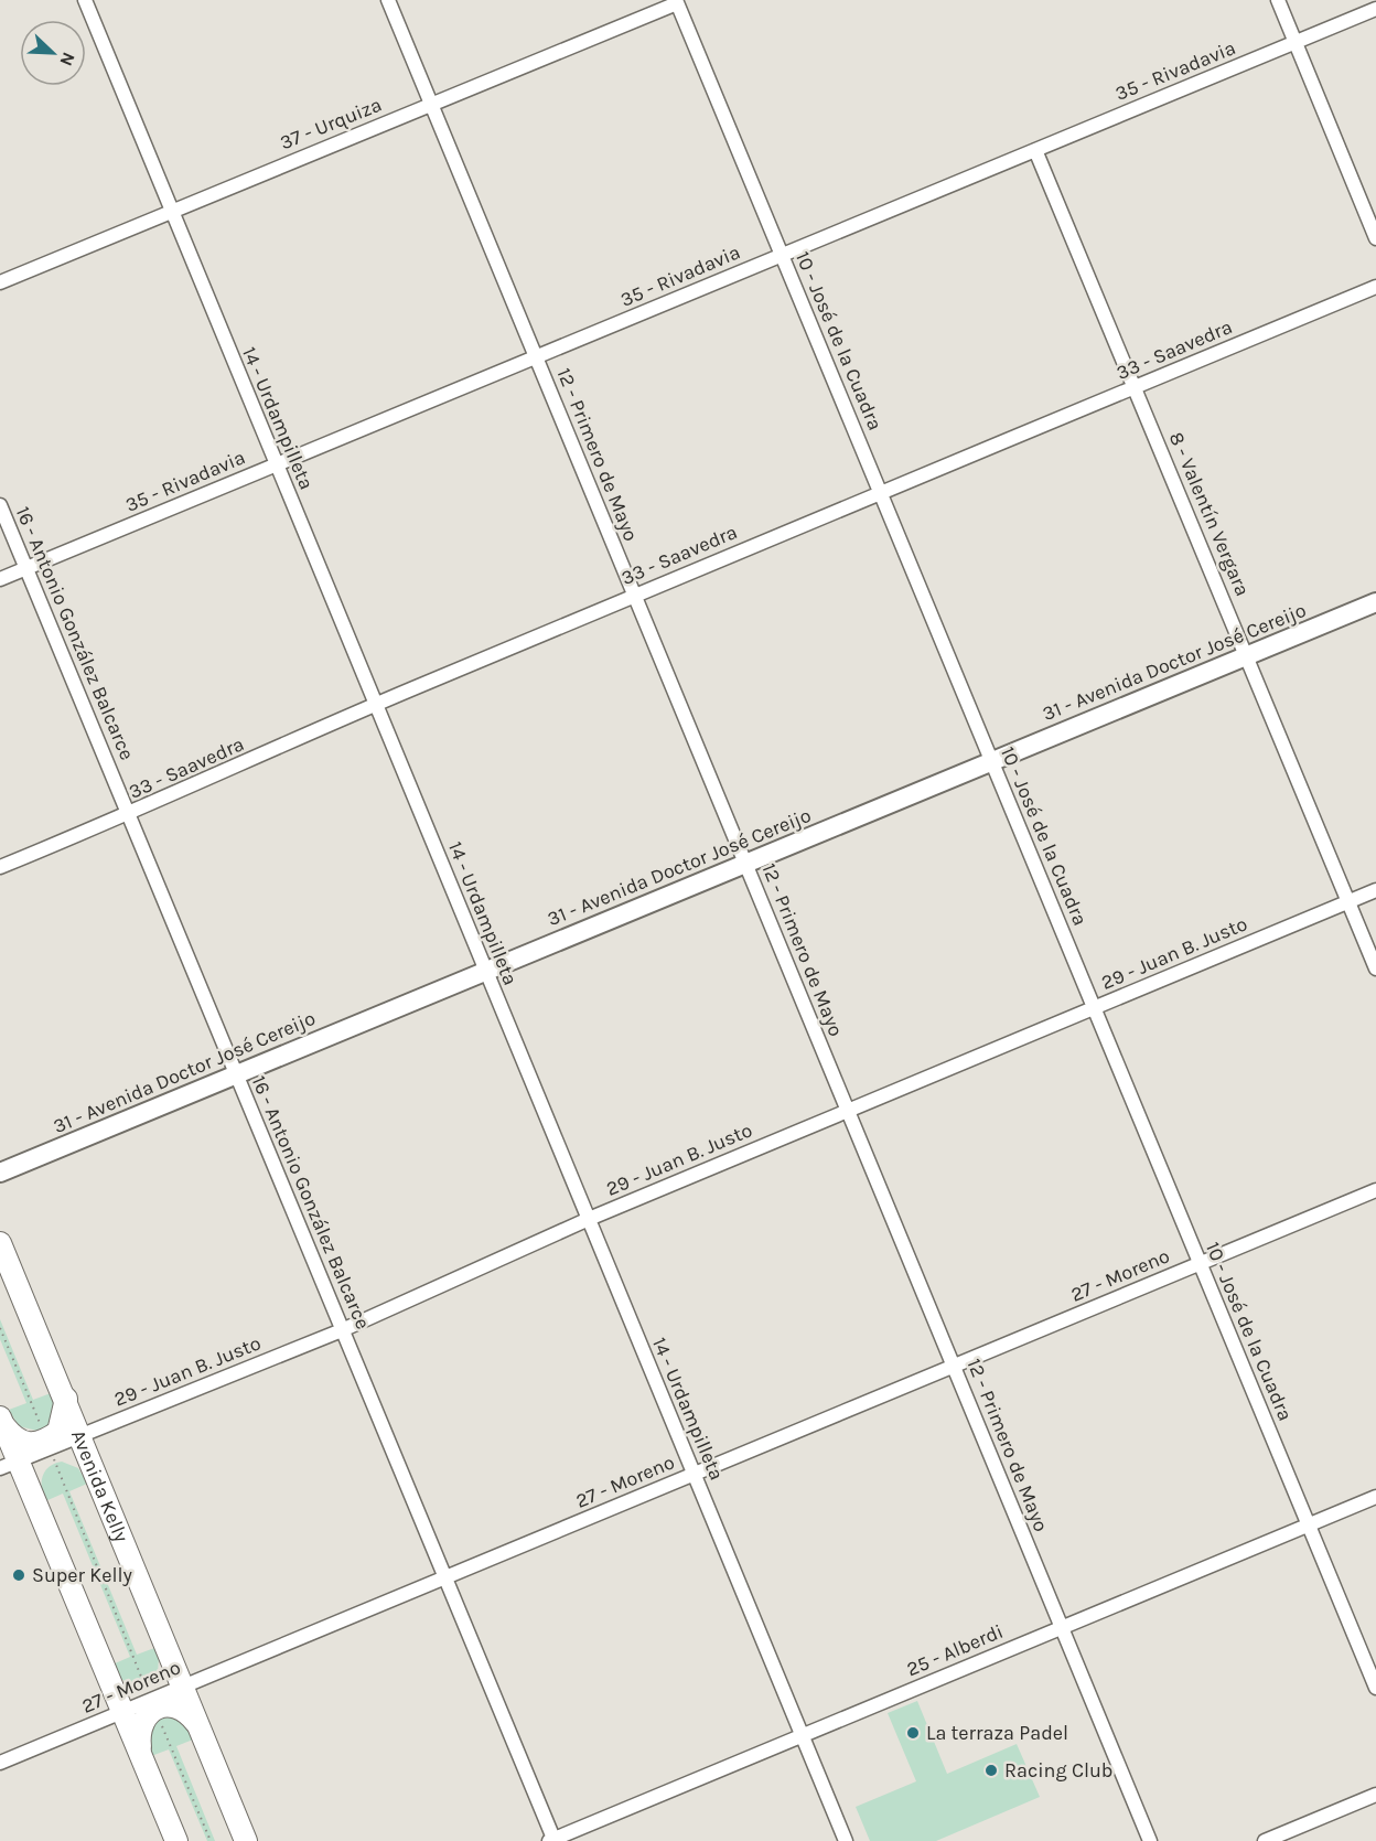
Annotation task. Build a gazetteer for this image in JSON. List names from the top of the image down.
{
  "streets": {
    "main road": ["Avenida Kelly"],
    "street": [
      "35 - Rivadavia",
      "37 - Urquiza",
      "10 - José de la Cuadra",
      "33 - Saavedra",
      "14 - Urdampilleta",
      "12 - Primero de Mayo",
      "8 - Valentín Vergara",
      "16 - Antonio González Balcarce",
      "31 - Avenida Doctor José Cereijo",
      "29 - Juan B. Justo",
      "27 - Moreno",
      "25 - Alberdi"
    ]
  },
  "crossings": [
    ["35 - Rivadavia", "10 - José de la Cuadra"],
    ["35 - Rivadavia", "14 - Urdampilleta"],
    ["35 - Rivadavia", "12 - Primero de Mayo"],
    ["35 - Rivadavia", "8 - Valentín Vergara"],
    ["35 - Rivadavia", "16 - Antonio González Balcarce"],
    ["37 - Urquiza", "10 - José de la Cuadra"],
    ["37 - Urquiza", "14 - Urdampilleta"],
    ["37 - Urquiza", "12 - Primero de Mayo"],
    ["10 - José de la Cuadra", "33 - Saavedra"],
    ["10 - José de la Cuadra", "31 - Avenida Doctor José Cereijo"],
    ["10 - José de la Cuadra", "29 - Juan B. Justo"],
    ["10 - José de la Cuadra", "27 - Moreno"],
    ["10 - José de la Cuadra", "25 - Alberdi"],
    ["33 - Saavedra", "14 - Urdampilleta"],
    ["33 - Saavedra", "12 - Primero de Mayo"],
    ["33 - Saavedra", "8 - Valentín Vergara"],
    ["33 - Saavedra", "16 - Antonio González Balcarce"],
    ["14 - Urdampilleta", "31 - Avenida Doctor José Cereijo"],
    ["14 - Urdampilleta", "29 - Juan B. Justo"],
    ["14 - Urdampilleta", "27 - Moreno"],
    ["14 - Urdampilleta", "25 - Alberdi"],
    ["12 - Primero de Mayo", "31 - Avenida Doctor José Cereijo"],
    ["12 - Primero de Mayo", "29 - Juan B. Justo"],
    ["12 - Primero de Mayo", "27 - Moreno"],
    ["12 - Primero de Mayo", "25 - Alberdi"],
    ["8 - Valentín Vergara", "31 - Avenida Doctor José Cereijo"],
    ["8 - Valentín Vergara", "29 - Juan B. Justo"],
    ["16 - Antonio González Balcarce", "31 - Avenida Doctor José Cereijo"],
    ["16 - Antonio González Balcarce", "29 - Juan B. Justo"],
    ["16 - Antonio González Balcarce", "27 - Moreno"],
    ["16 - Antonio González Balcarce", "25 - Alberdi"],
    ["29 - Juan B. Justo", "Avenida Kelly"],
    ["27 - Moreno", "Avenida Kelly"]
  ],
  "places": ["Super Kelly", "La terraza Padel", "Racing Club"],
  "north": "bottom right"
}
